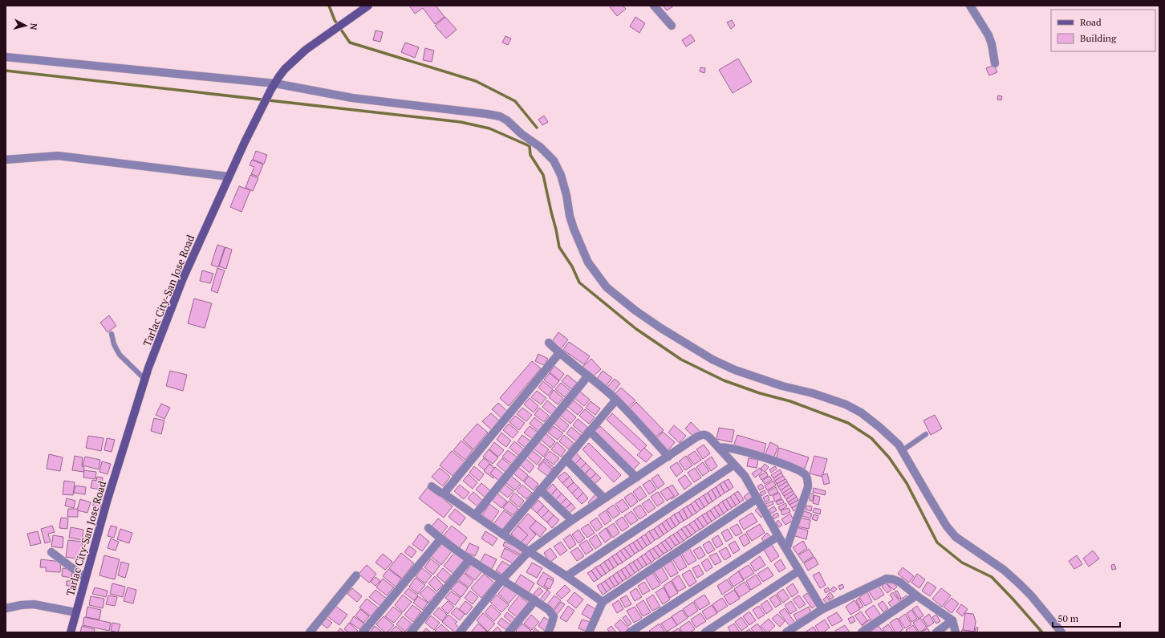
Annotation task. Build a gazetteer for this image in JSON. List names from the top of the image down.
{
  "streets": {
    "main road": ["Tarlac City-San Jose Road"]
  },
  "legend": ["Road", "Building"],
  "scale_bar": "50 m",
  "north": "right"
}
